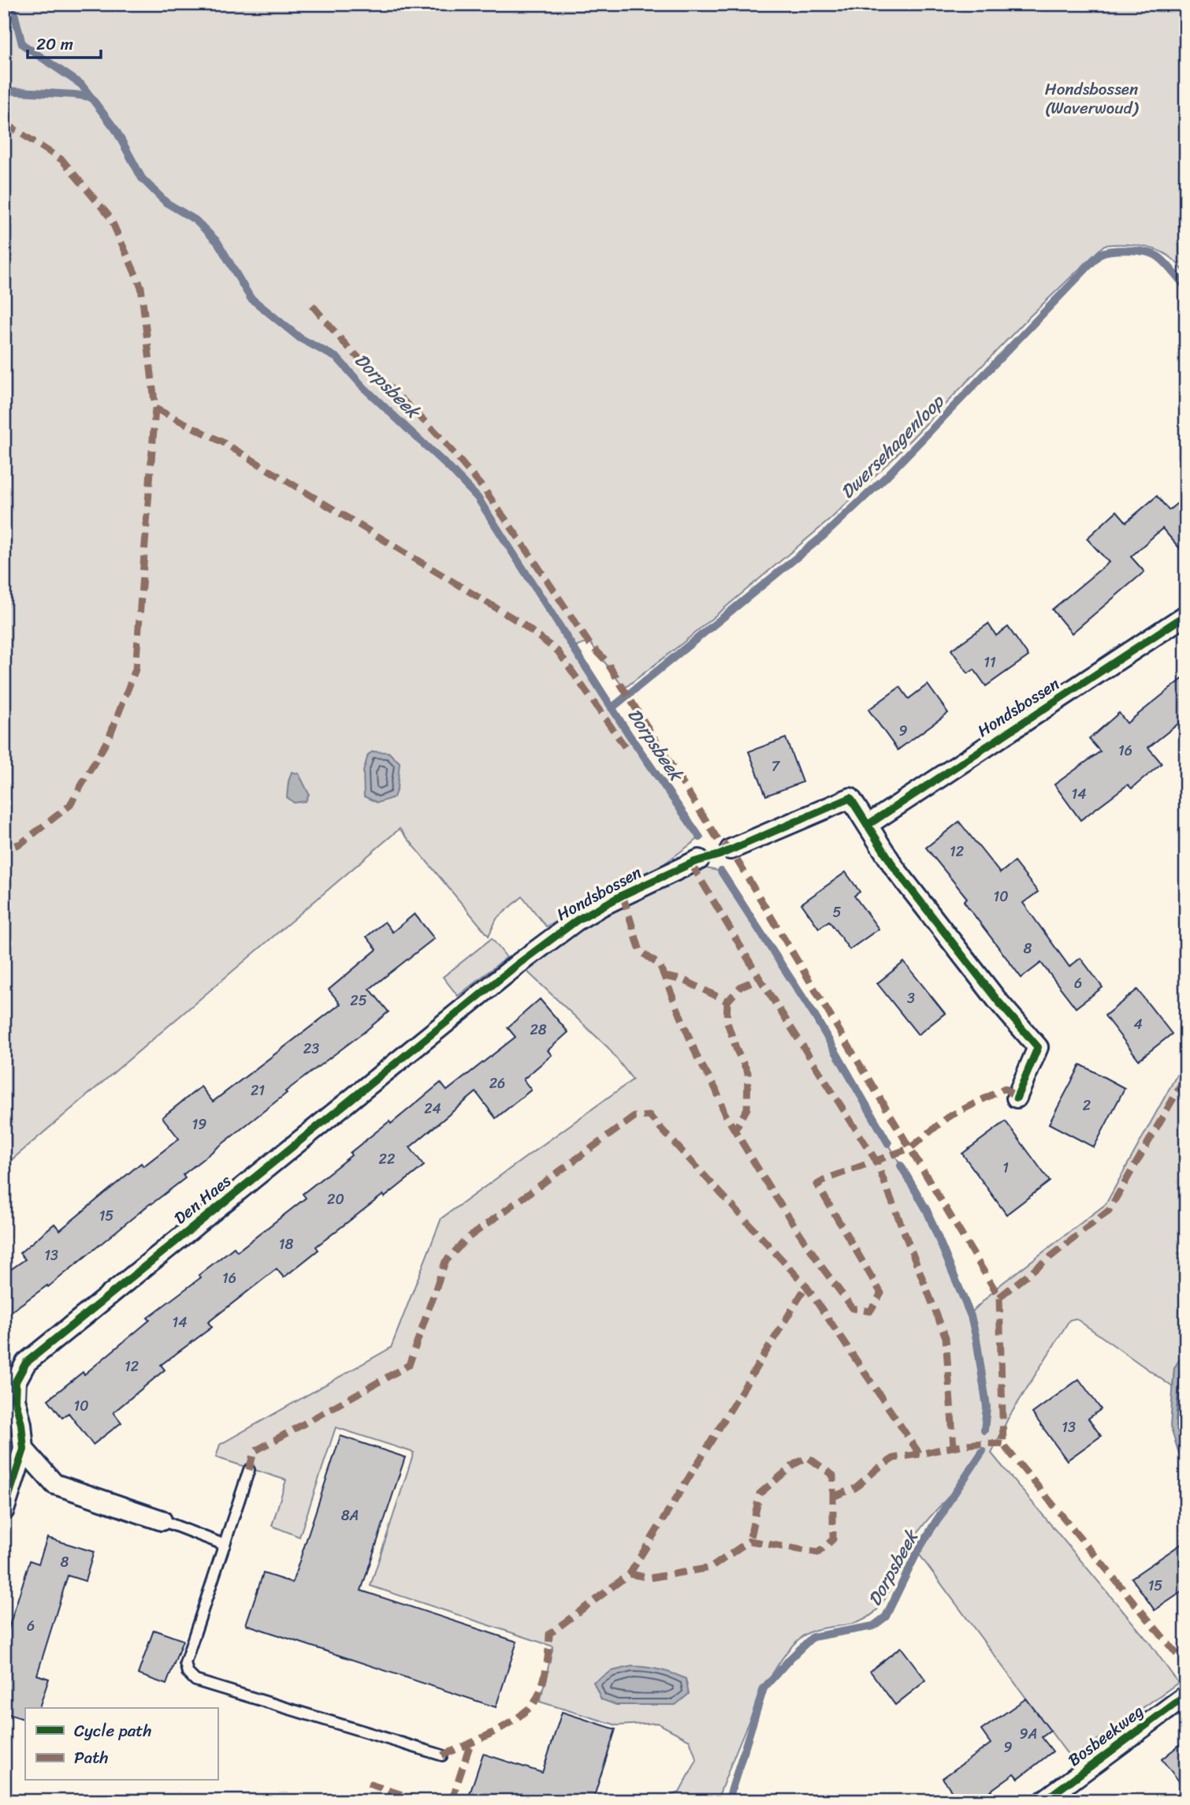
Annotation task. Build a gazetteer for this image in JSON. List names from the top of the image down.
{
  "streets": {
    "street": ["Hondsbossen", "Den Haes", "Bosbeekweg"]
  },
  "crossings": [
    ["Hondsbossen", "Den Haes"]
  ],
  "water": ["Dorpsbeek", "Dwersehagenloop"],
  "parks": ["Hondsbossen (Waverwoud)"],
  "house_numbers": [
    "11",
    "9",
    "16",
    "7",
    "14",
    "12",
    "10",
    "5",
    "8",
    "6",
    "3",
    "25",
    "4",
    "28",
    "23",
    "26",
    "21",
    "2",
    "24",
    "19",
    "22",
    "1",
    "20",
    "15",
    "18",
    "13",
    "16",
    "14",
    "12",
    "10",
    "13",
    "8A",
    "8",
    "15",
    "6",
    "9A",
    "9"
  ],
  "legend": ["Cycle path", "Path"],
  "scale_bar": "20 m"
}
